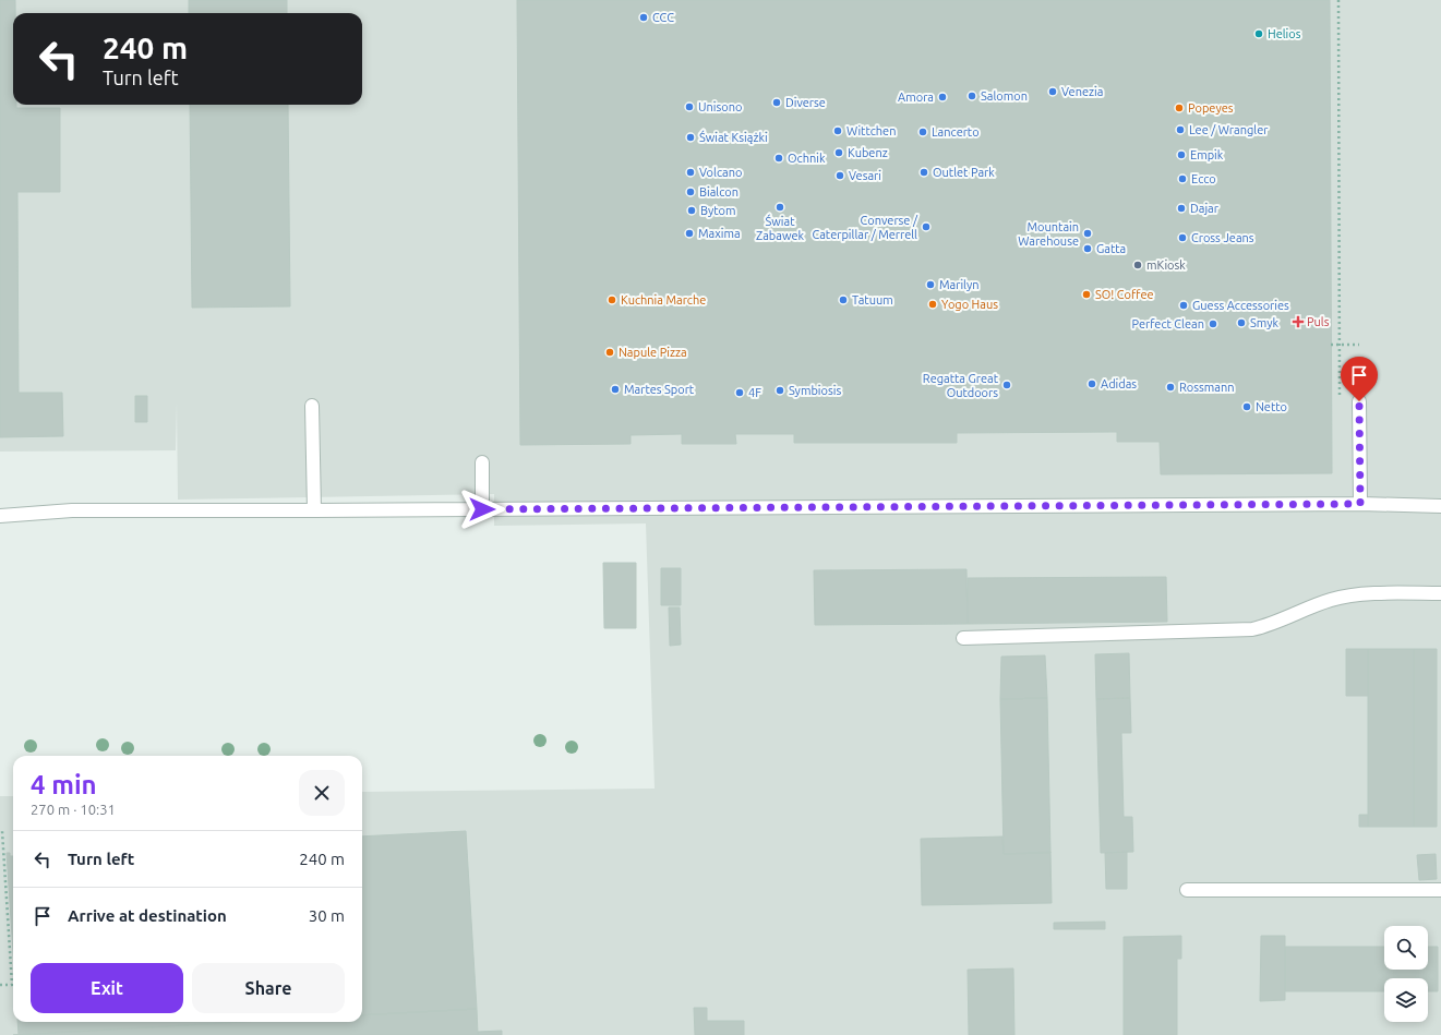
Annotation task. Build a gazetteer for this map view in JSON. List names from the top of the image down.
{
  "places": {
    "other": [
      "CCC",
      "Helios",
      "Venezia",
      "Salomon",
      "Amora",
      "Diverse",
      "Unisono",
      "Popeyes",
      "Lee / Wrangler",
      "Wittchen",
      "Lancerto",
      "Świat Książki",
      "Kubenz",
      "Empik",
      "Ochnik",
      "Volcano",
      "Outlet Park",
      "Vesari",
      "Ecco",
      "Bialcon",
      "Świat Zabawek",
      "Dajar",
      "Bytom",
      "Converse / Caterpillar / Merrell",
      "Maxima",
      "Mountain Warehouse",
      "Cross Jeans",
      "Gatta",
      "mKiosk",
      "Marilyn",
      "SO! Coffee",
      "Kuchnia Marche",
      "Tatuum",
      "Yogo Haus",
      "Guess Accessories",
      "Smyk",
      "Perfect Clean",
      "Napule Pizza",
      "Adidas",
      "Regatta Great Outdoors",
      "Rossmann",
      "Martes Sport",
      "Symbiosis",
      "4F",
      "Netto"
    ],
    "health": ["Puls"]
  },
  "page": {
    "turn": ["240 m", "Turn left"],
    "heading": ["4 min", "270 m · 10:31"],
    "list": [
      {
        "name": "Turn left",
        "value": "240 m"
      },
      {
        "name": "Arrive at destination",
        "value": "30 m"
      }
    ],
    "buttons": ["Exit", "Share"]
  }
}
